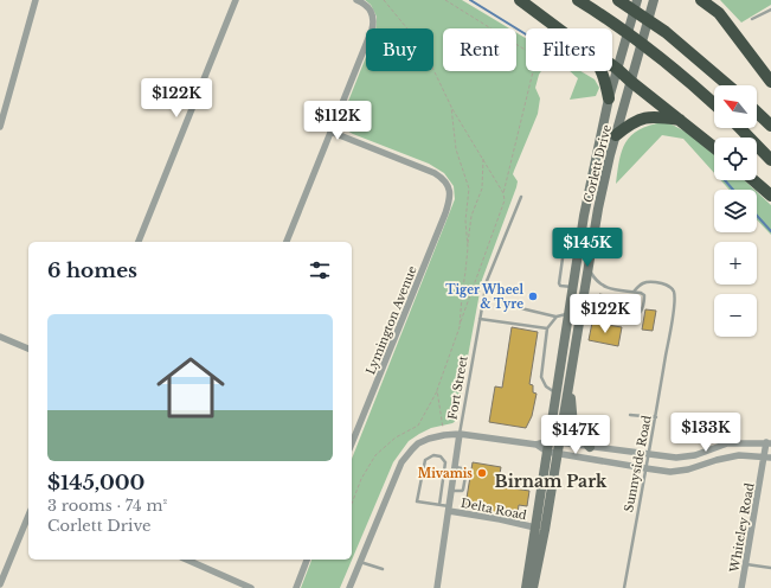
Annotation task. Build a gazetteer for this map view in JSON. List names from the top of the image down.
{
  "streets": {
    "main road": ["Corlett Drive"],
    "street": [
      "Lymington Avenue",
      "Fort Street",
      "Delta Road",
      "Whiteley Road"
    ],
    "lane": ["Sunnyside Road"]
  },
  "crossings": [
    ["Corlett Drive", "Delta Road"],
    ["Fort Street", "Delta Road"]
  ],
  "districts": ["Birnam Park"],
  "places": ["Tiger Wheel & Tyre", "Mivamis"],
  "north": "top left",
  "page": {
    "chip": ["Buy", "Rent", "Filters"],
    "price": [
      "$122K",
      "$112K",
      "$145K",
      "$122K",
      "$133K",
      "$147K"
    ],
    "map_buttons": ["+", "−"],
    "heading": "6 homes",
    "list": [
      {
        "name": "$145,000",
        "note": "3 rooms · 74 m² · Corlett Drive"
      }
    ]
  }
}
